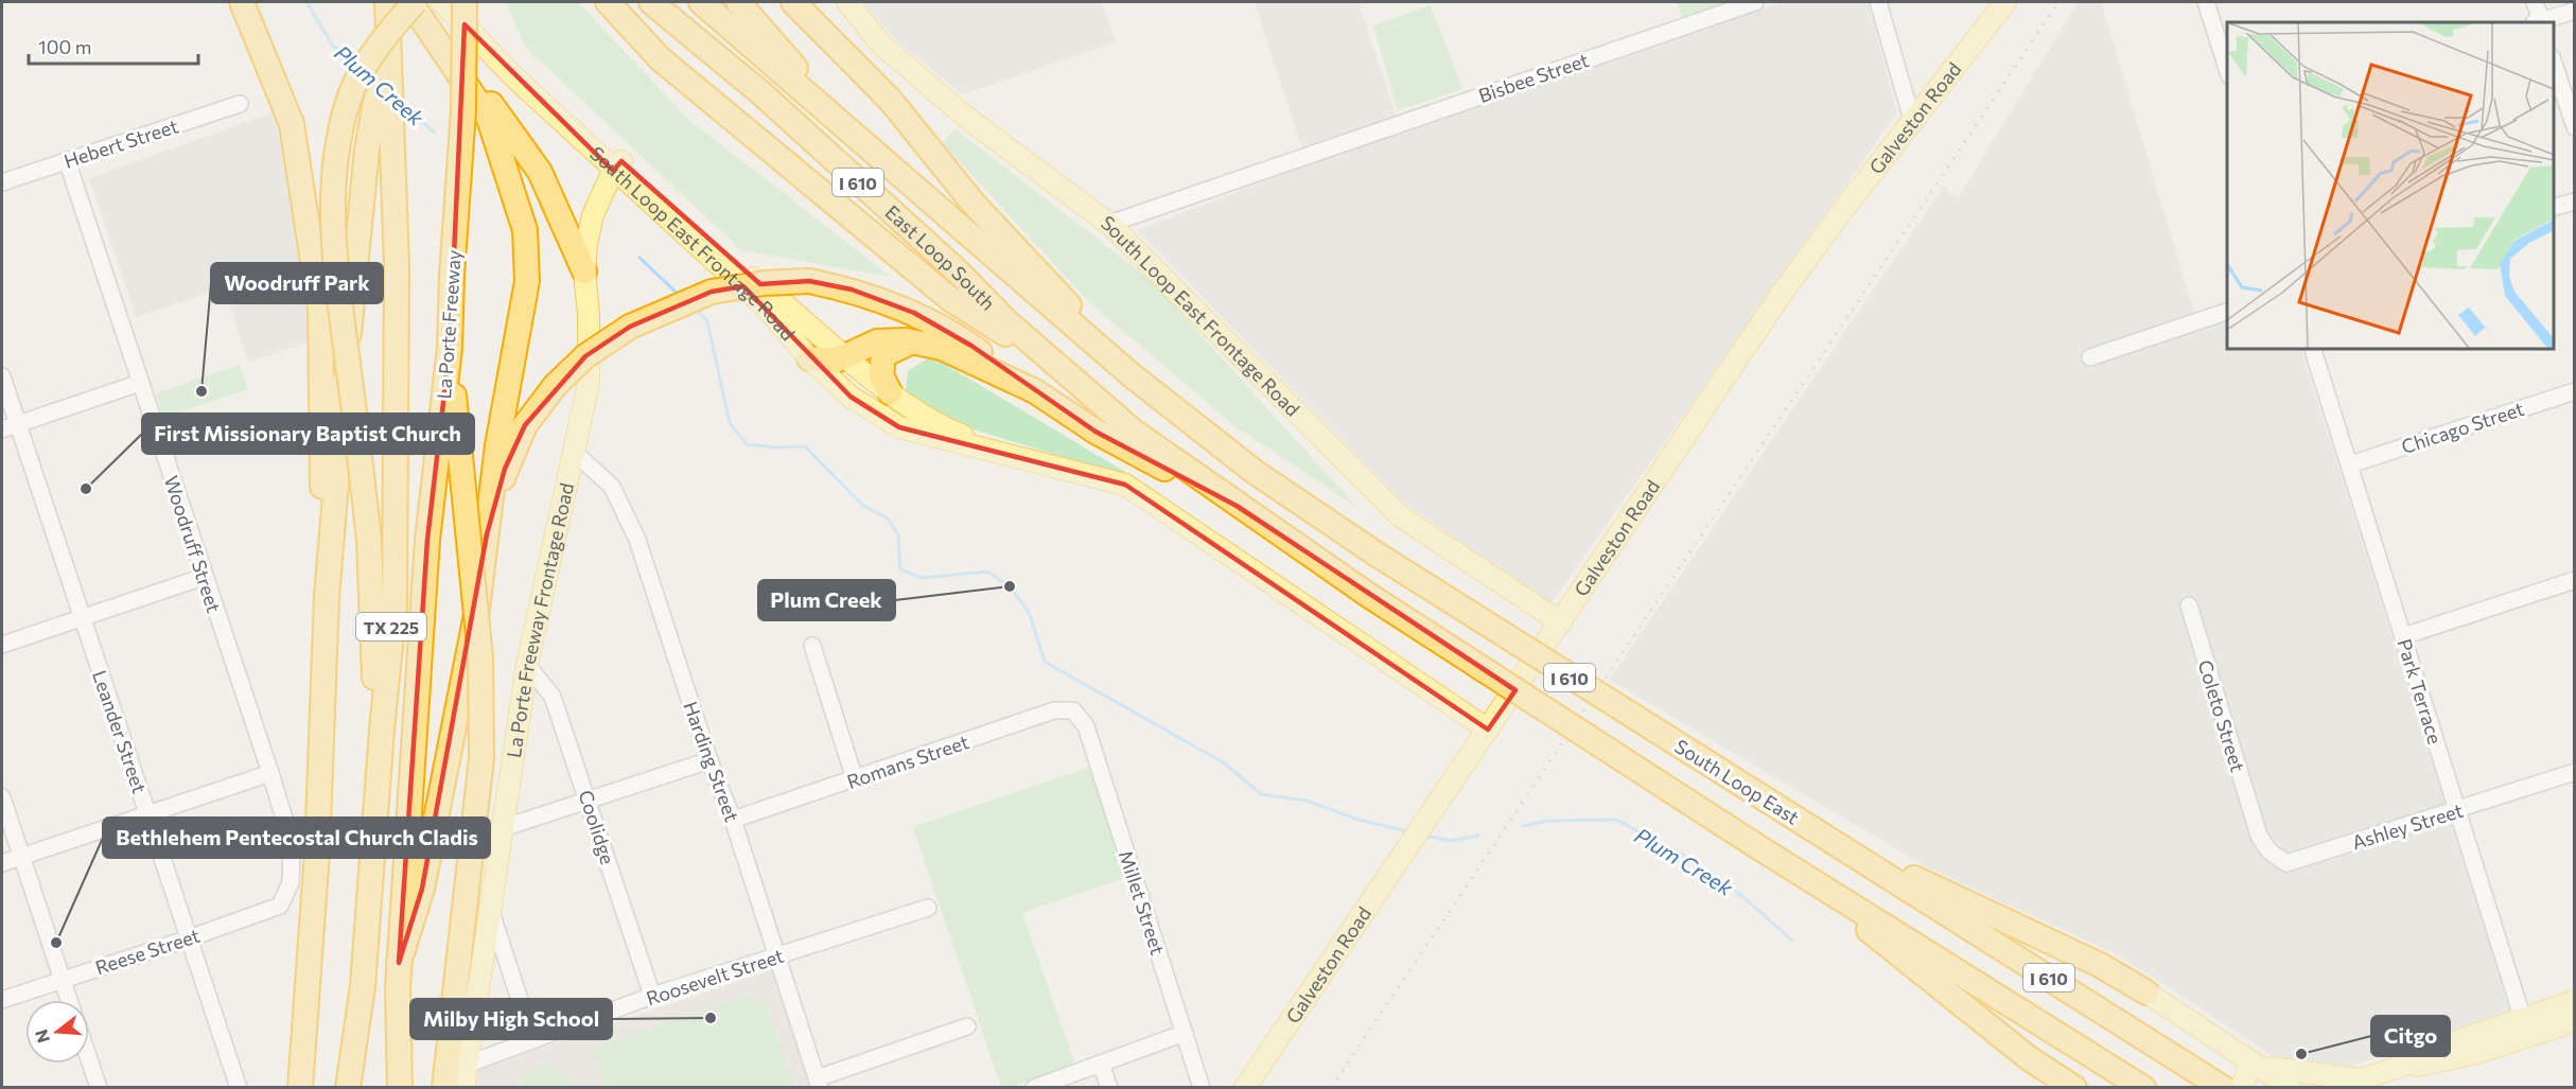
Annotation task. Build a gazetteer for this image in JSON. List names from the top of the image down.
{
  "streets": {
    "highway": [
      "I 610",
      "East Loop South",
      "La Porte Freeway",
      "TX 225",
      "South Loop East"
    ],
    "main road": ["Galveston Road", "South Loop East Frontage Road", "La Porte Freeway Frontage Road"],
    "street": [
      "Bisbee Street",
      "Hebert Street",
      "Chicago Street",
      "Woodruff Street",
      "Park Terrace",
      "Coleto Street",
      "Leander Street",
      "Harding Street",
      "Romans Street",
      "Ashley Street",
      "Coolidge",
      "Millet Street",
      "Reese Street",
      "Roosevelt Street"
    ]
  },
  "crossings": [
    ["Bisbee Street", "South Loop East Frontage Road"],
    ["Galveston Road", "South Loop East Frontage Road"],
    ["Hebert Street", "Woodruff Street"],
    ["I 610", "East Loop South"],
    ["South Loop East Frontage Road", "La Porte Freeway"],
    ["South Loop East Frontage Road", "La Porte Freeway Frontage Road"],
    ["East Loop South", "South Loop East"],
    ["Chicago Street", "Park Terrace"],
    ["Woodruff Street", "Reese Street"],
    ["La Porte Freeway Frontage Road", "Harding Street"],
    ["La Porte Freeway Frontage Road", "Coolidge"],
    ["La Porte Freeway Frontage Road", "Roosevelt Street"],
    ["Park Terrace", "Ashley Street"],
    ["Coleto Street", "Ashley Street"],
    ["Leander Street", "Reese Street"],
    ["Harding Street", "Romans Street"],
    ["Harding Street", "Roosevelt Street"],
    ["Romans Street", "Millet Street"],
    ["Coolidge", "Roosevelt Street"]
  ],
  "water": ["Plum Creek"],
  "places": [
    "Woodruff Park",
    "First Missionary Baptist Church",
    "Plum Creek",
    "Bethlehem Pentecostal Church Cladis",
    "Milby High School",
    "Citgo"
  ],
  "scale_bar": "100 m",
  "north": "left"
}
